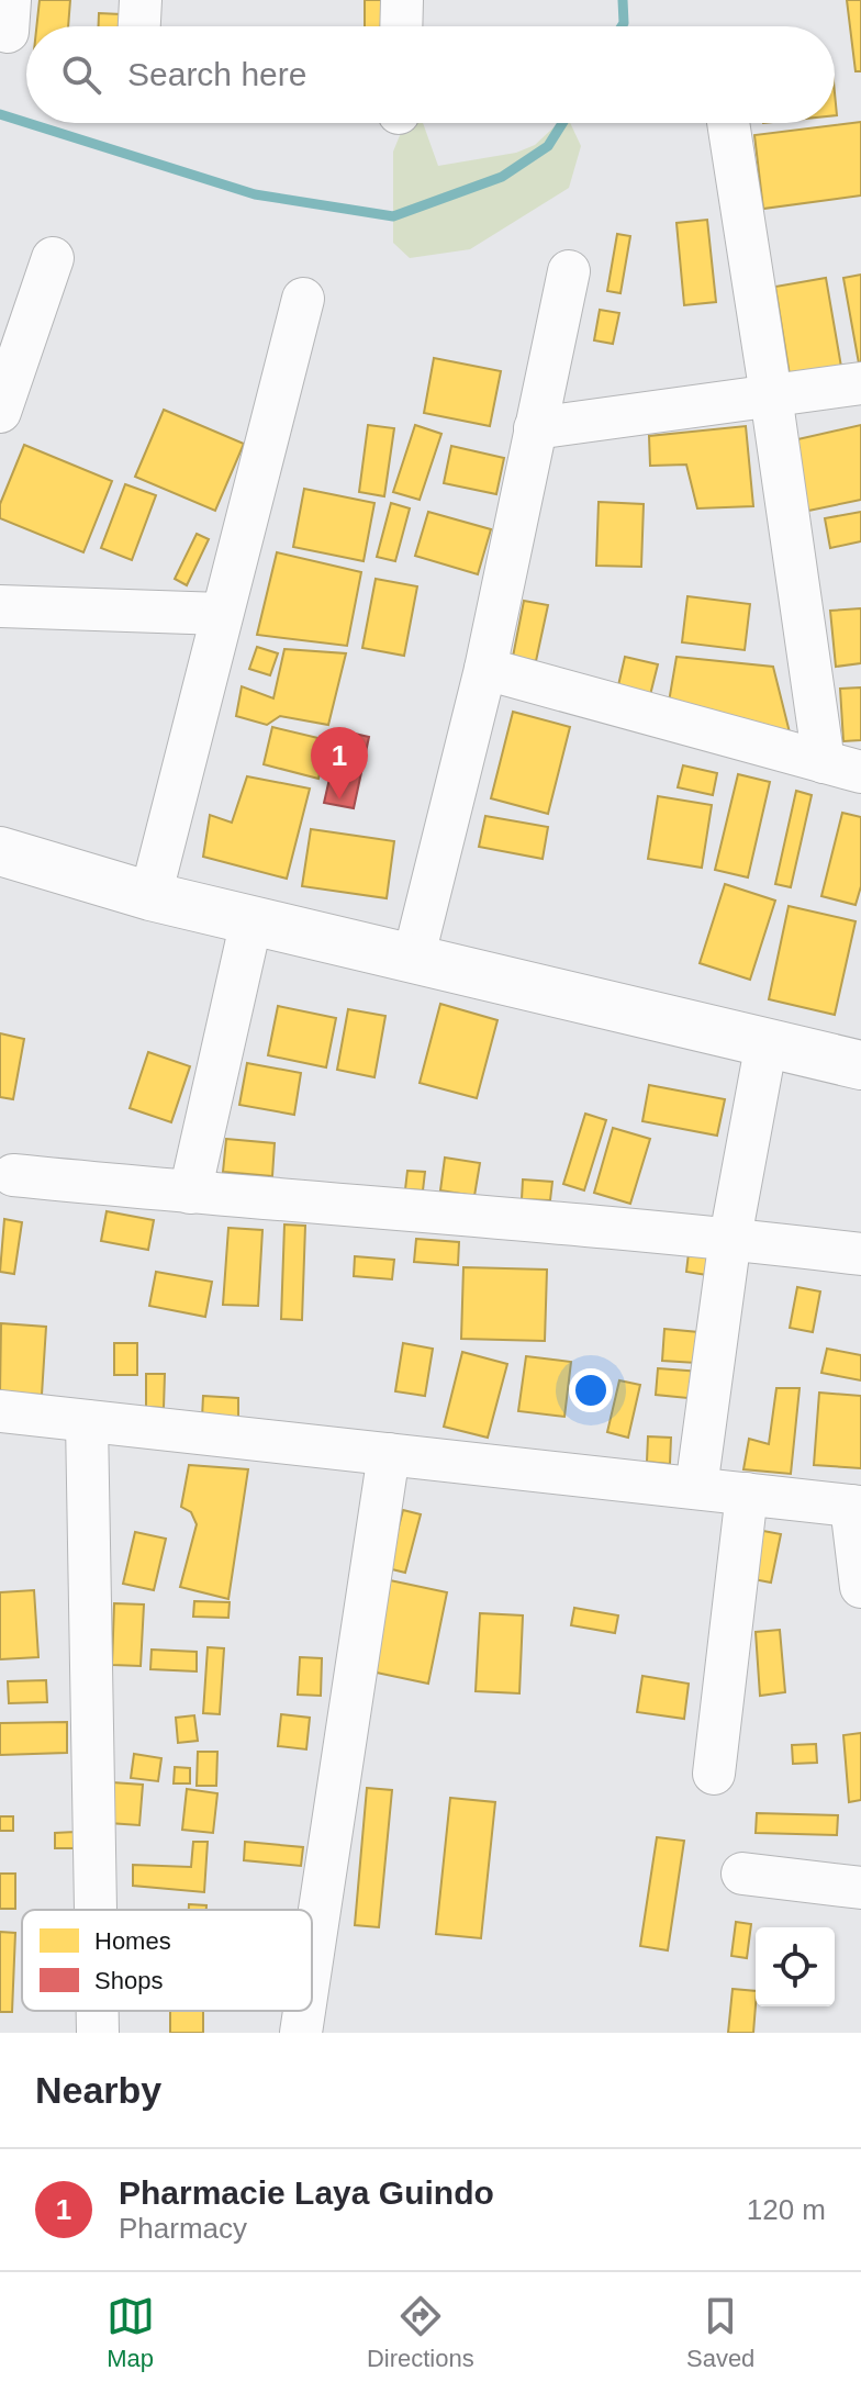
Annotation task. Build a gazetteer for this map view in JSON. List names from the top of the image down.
{
  "legend": ["Homes", "Shops"],
  "page": {
    "search": "Search here",
    "pins": "1",
    "heading": "Nearby",
    "list": [
      {
        "mark": "1",
        "name": "Pharmacie Laya Guindo",
        "note": "Pharmacy",
        "value": "120 m"
      }
    ],
    "nav": ["Map", "Directions", "Saved"]
  }
}
